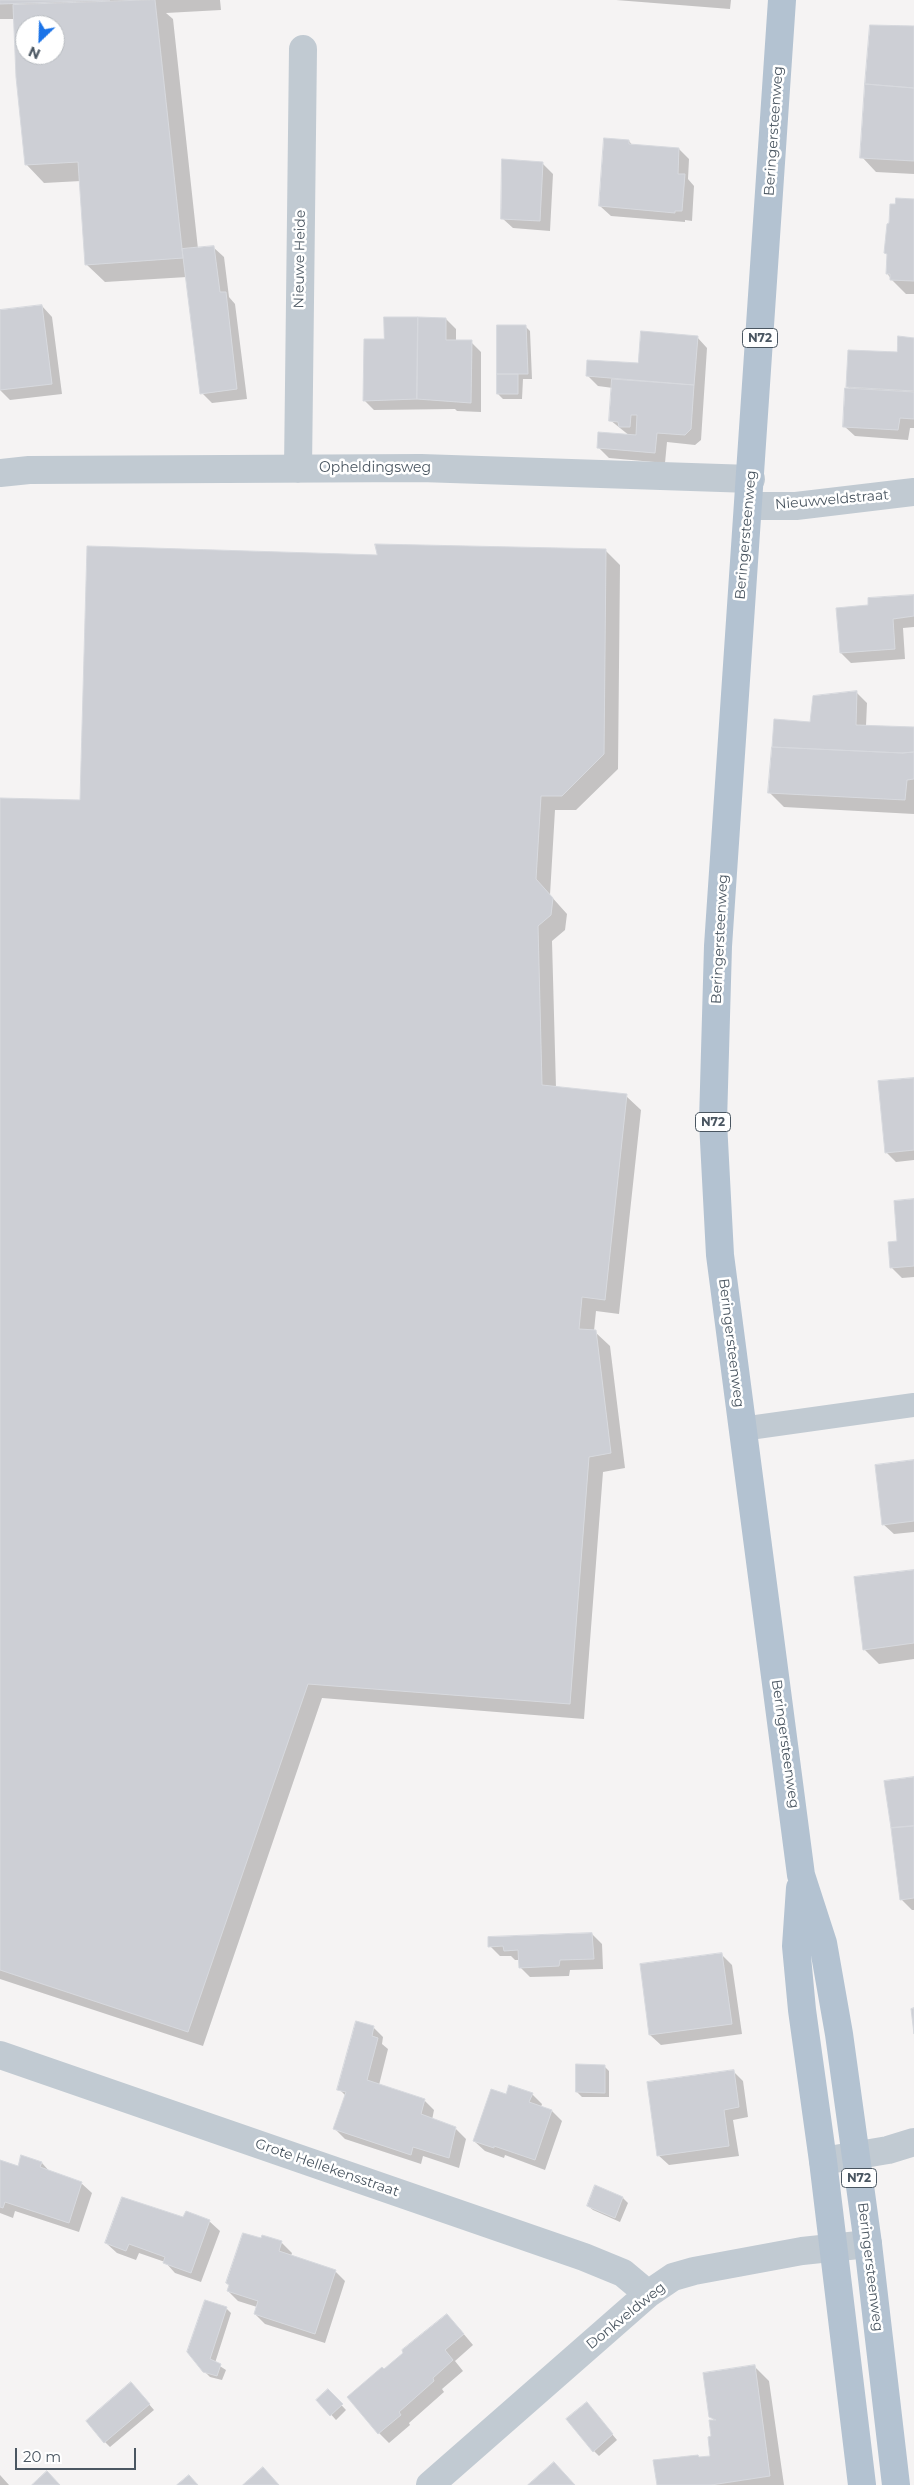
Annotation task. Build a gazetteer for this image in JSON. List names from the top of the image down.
{
  "streets": {
    "main road": ["Beringersteenweg", "N72"],
    "street": [
      "Nieuwe Heide",
      "Opheldingsweg",
      "Nieuwveldstraat",
      "Grote Hellekensstraat",
      "Donkveldweg"
    ]
  },
  "crossings": [
    ["Beringersteenweg", "Opheldingsweg"],
    ["Beringersteenweg", "Nieuwveldstraat"],
    ["Beringersteenweg", "Donkveldweg"],
    ["Nieuwe Heide", "Opheldingsweg"],
    ["Grote Hellekensstraat", "Donkveldweg"]
  ],
  "scale_bar": "20 m",
  "north": "bottom left"
}
